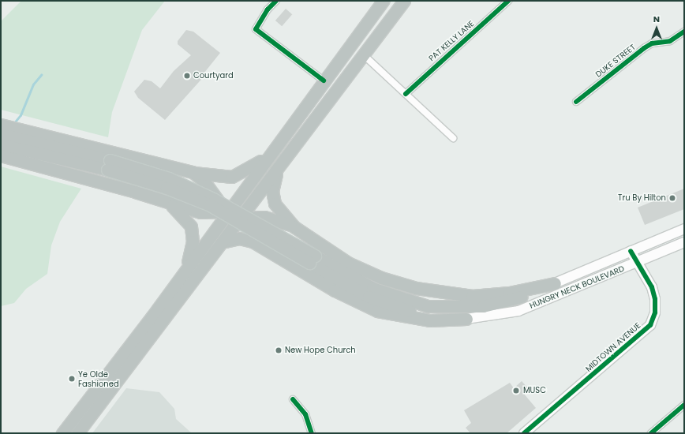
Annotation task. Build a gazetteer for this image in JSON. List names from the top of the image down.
{
  "streets": {
    "main road": ["HUNGRY NECK BOULEVARD", "MIDTOWN AVENUE"],
    "street": ["PAT KELLY LANE", "DUKE STREET"]
  },
  "crossings": [
    ["HUNGRY NECK BOULEVARD", "MIDTOWN AVENUE"]
  ],
  "places": [
    "Courtyard",
    "Tru By Hilton",
    "New Hope Church",
    "Ye Olde Fashioned",
    "MUSC"
  ],
  "north": "top"
}
